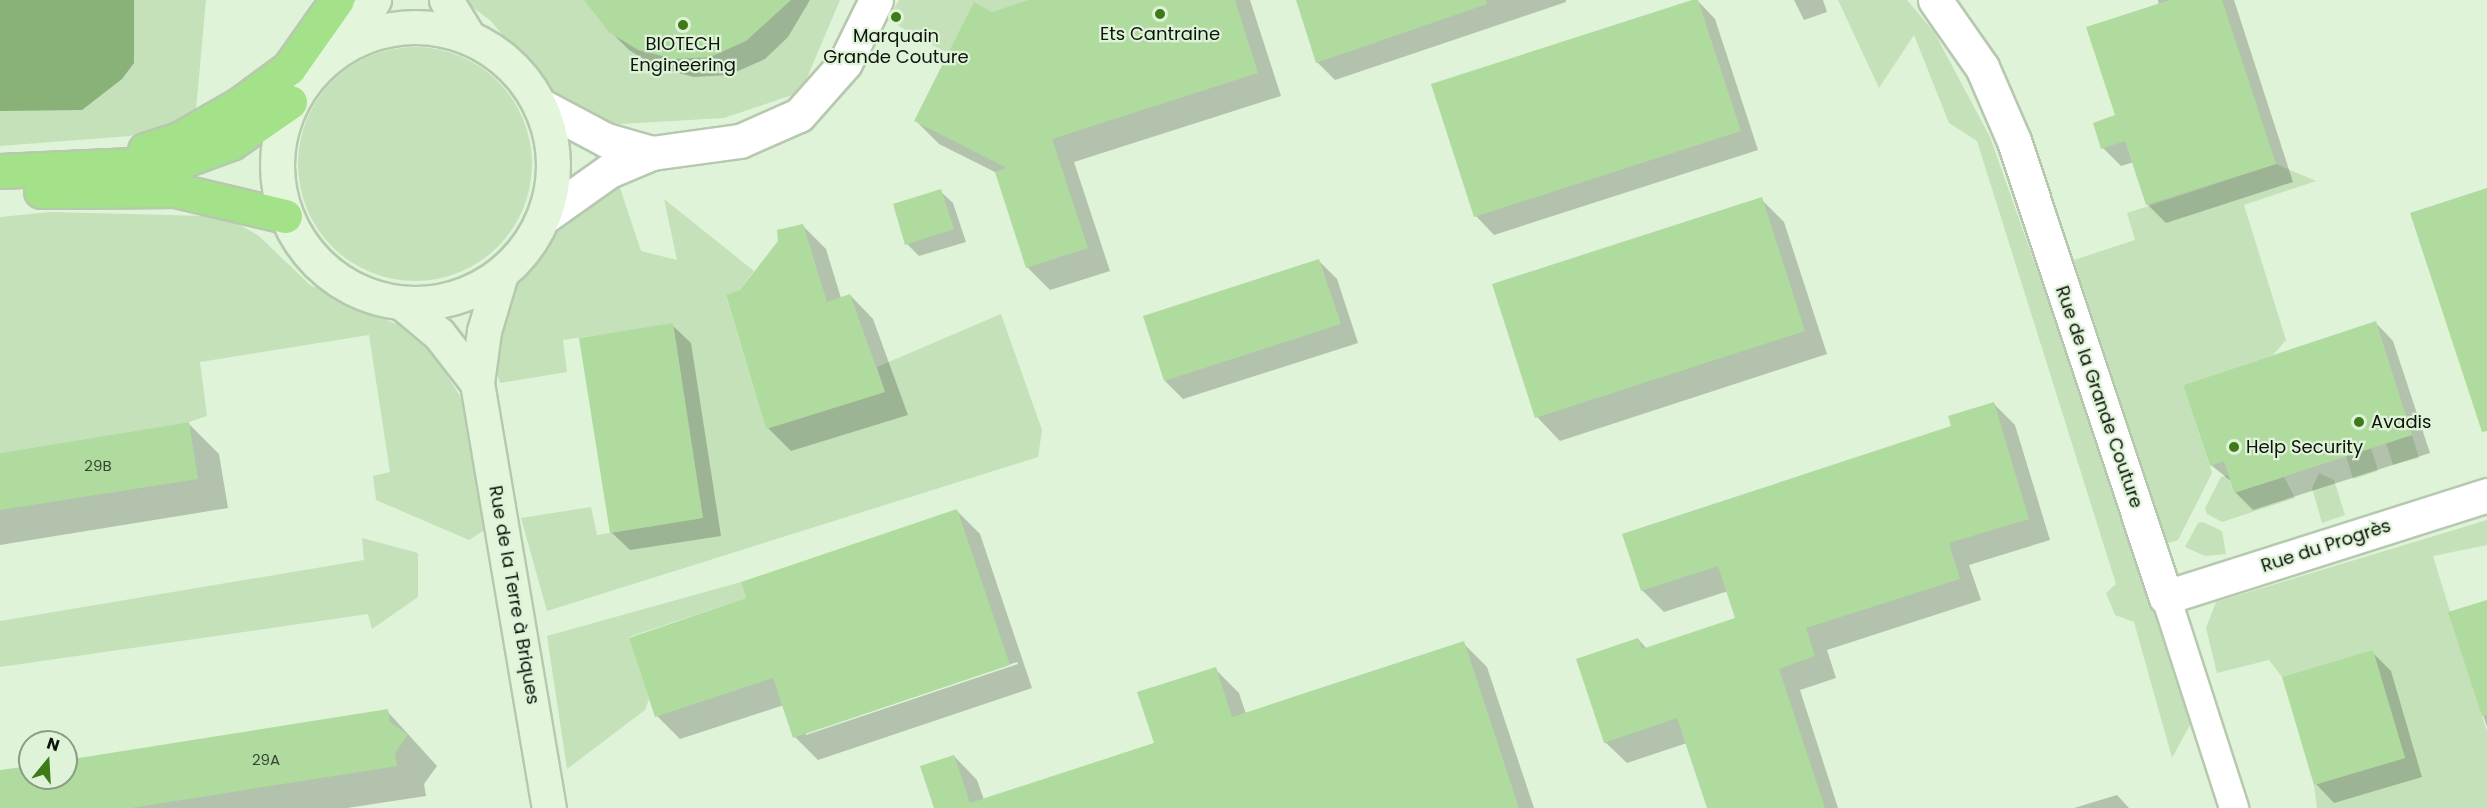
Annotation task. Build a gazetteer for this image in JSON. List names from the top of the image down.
{
  "streets": {
    "main road": ["Rue de la Terre à Briques"],
    "street": ["Rue de la Grande Couture", "Rue du Progrès"]
  },
  "crossings": [
    ["Rue de la Grande Couture", "Rue du Progrès"]
  ],
  "places": [
    "Ets Cantraine",
    "Marquain Grande Couture",
    "BIOTECH Engineering",
    "Avadis",
    "Help Security"
  ],
  "house_numbers": ["29B", "29A"],
  "north": "top"
}
